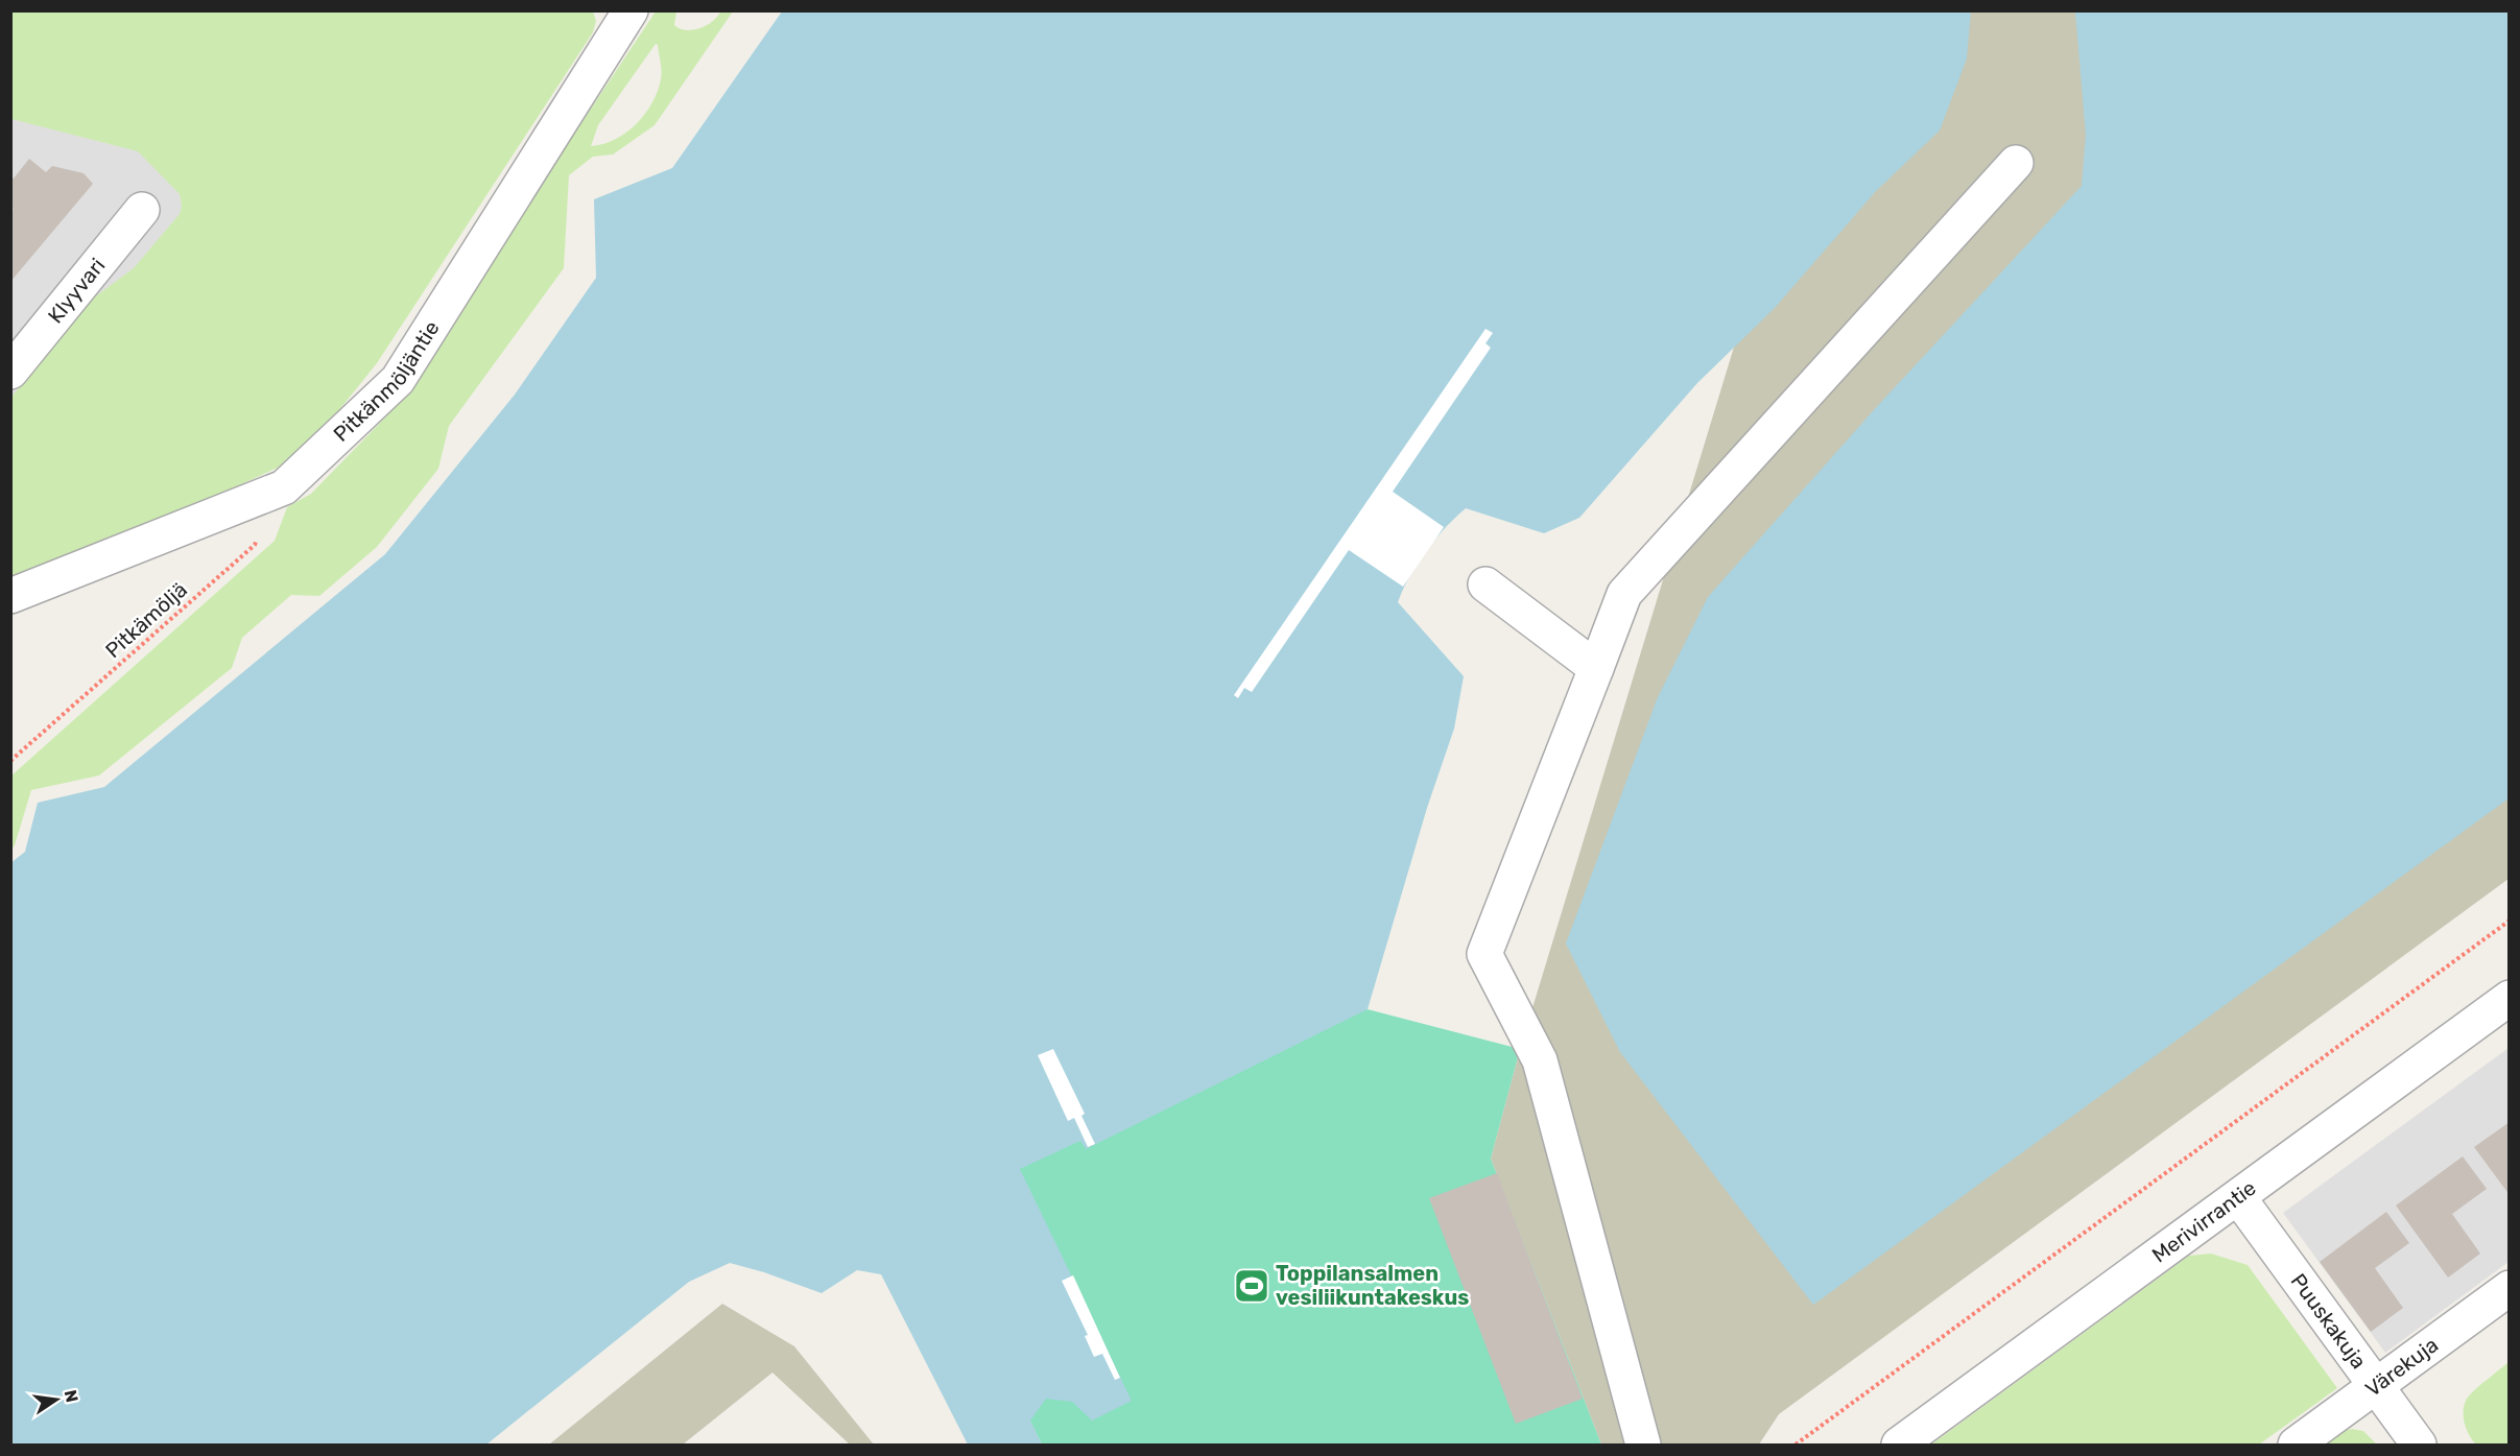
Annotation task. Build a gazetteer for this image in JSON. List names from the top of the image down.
{
  "streets": {
    "street": [
      "Klyyvari",
      "Pitkänmöljäntie",
      "Merivirrantie",
      "Puuskakuja",
      "Värekuja"
    ],
    "path": ["Pitkämöljä"]
  },
  "crossings": [
    ["Pitkänmöljäntie", "Pitkämöljä"],
    ["Merivirrantie", "Puuskakuja"],
    ["Puuskakuja", "Värekuja"]
  ],
  "places": {
    "sports": ["Toppilansalmen vesiliikuntakeskus"]
  },
  "north": "right"
}
